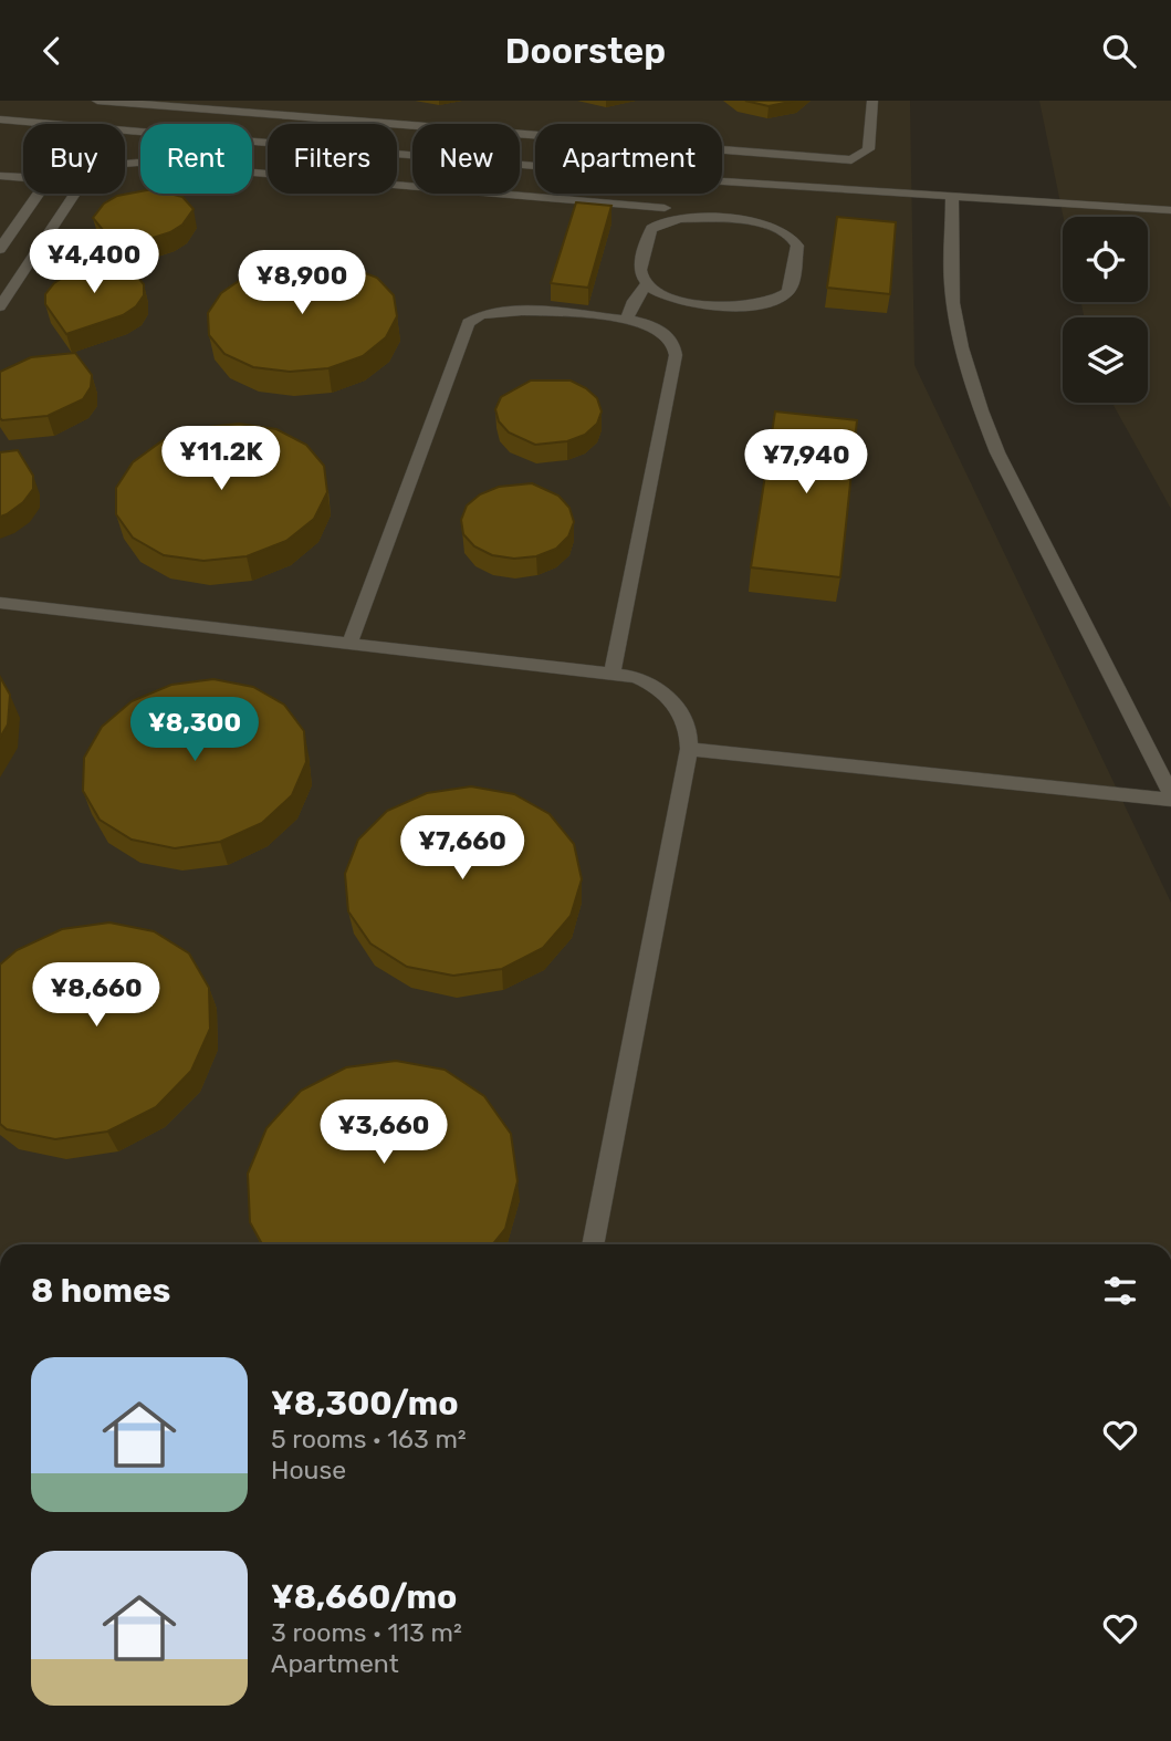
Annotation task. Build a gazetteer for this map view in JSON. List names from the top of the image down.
{
  "page": {
    "header": "Doorstep",
    "chip": [
      "Buy",
      "Rent",
      "Filters",
      "New",
      "Apartment"
    ],
    "price": [
      "¥4,400",
      "¥8,900",
      "¥11.2K",
      "¥7,940",
      "¥8,300",
      "¥7,660",
      "¥8,660",
      "¥3,660"
    ],
    "heading": "8 homes",
    "list": [
      {
        "name": "¥8,300/mo",
        "note": "5 rooms · 163 m² · House"
      },
      {
        "name": "¥8,660/mo",
        "note": "3 rooms · 113 m² · Apartment"
      }
    ]
  }
}
